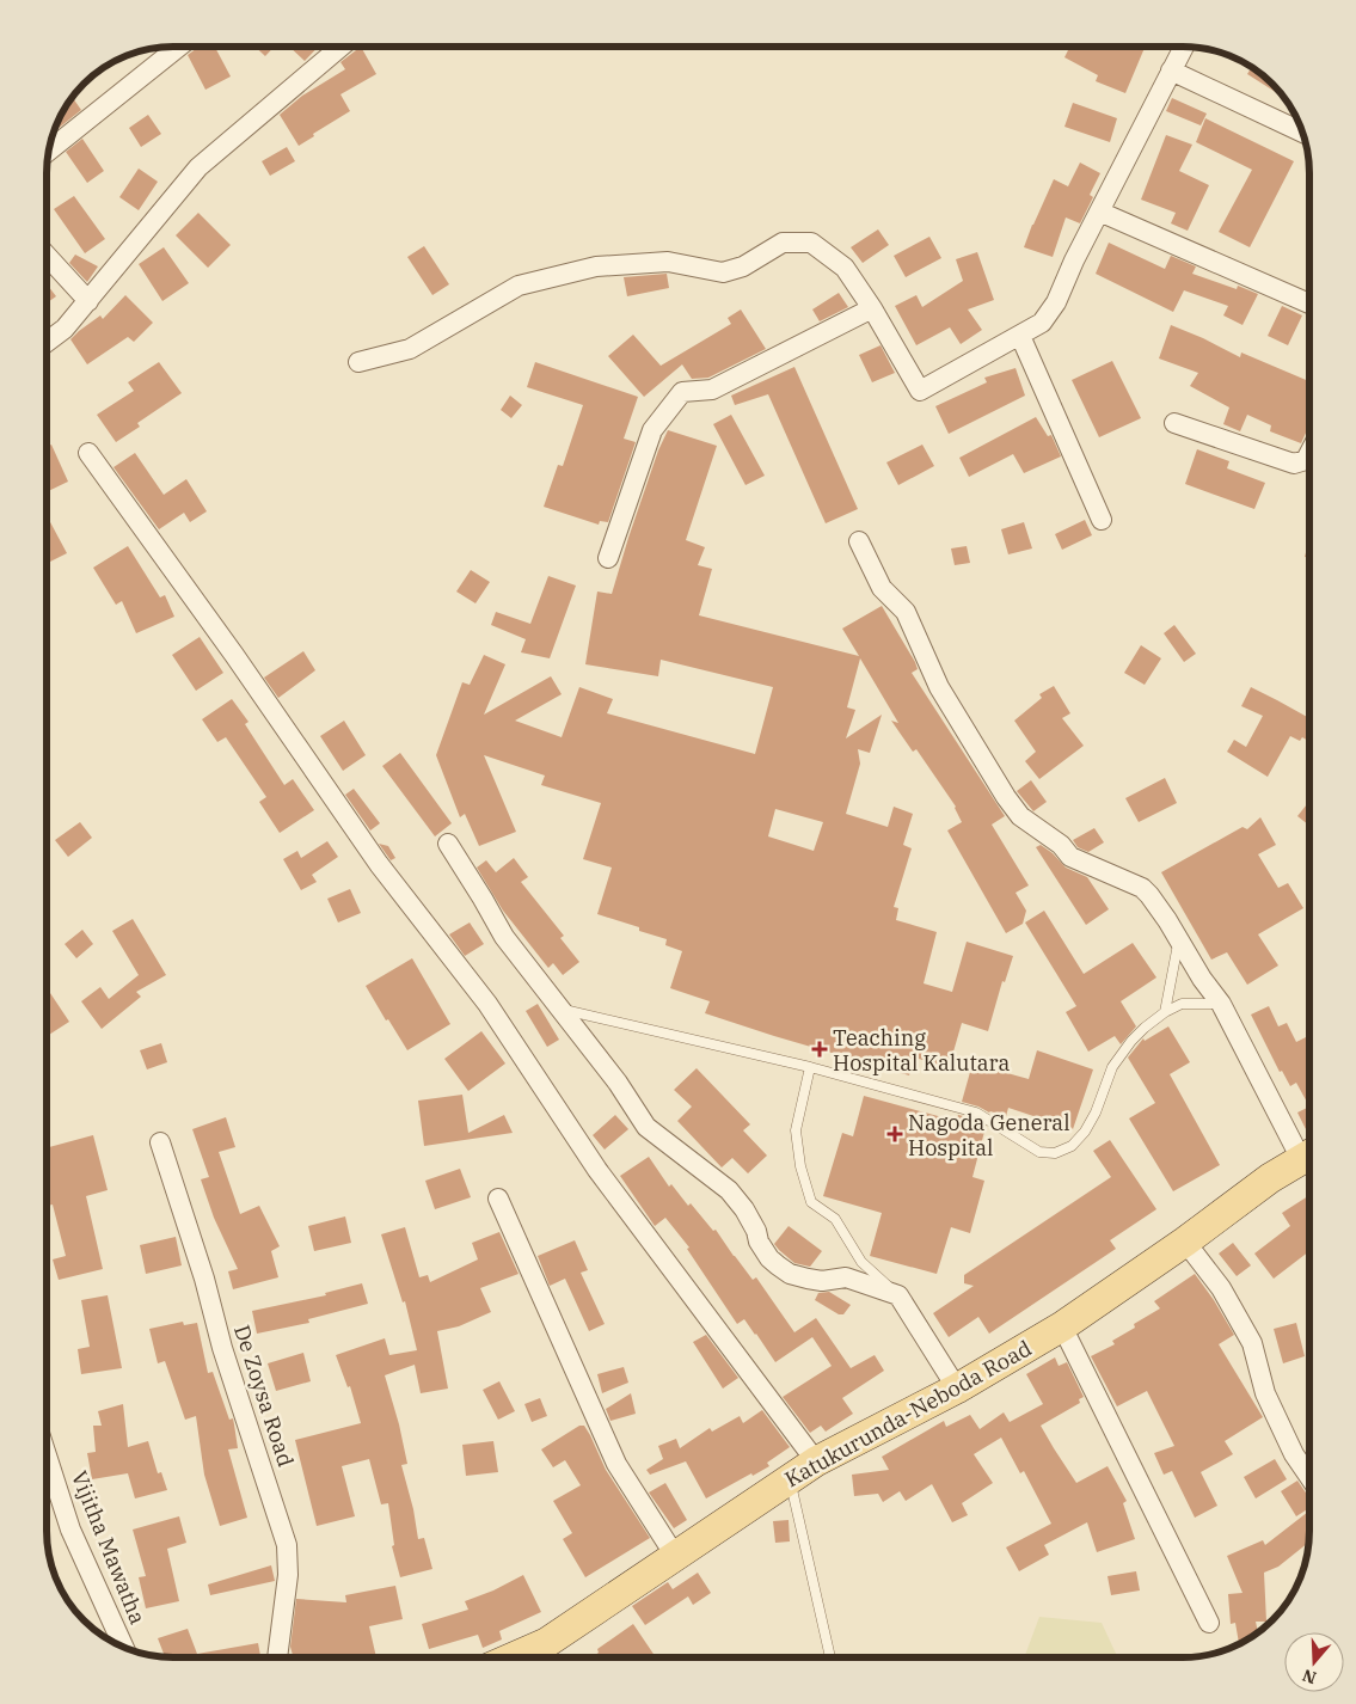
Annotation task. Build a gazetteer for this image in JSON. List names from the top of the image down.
{
  "streets": {
    "main road": ["Katukurunda-Neboda Road"],
    "street": ["De Zoysa Road", "Vijitha Mawatha"]
  },
  "places": {
    "health": ["Teaching Hospital Kalutara", "Nagoda General Hospital"]
  },
  "north": "bottom"
}
